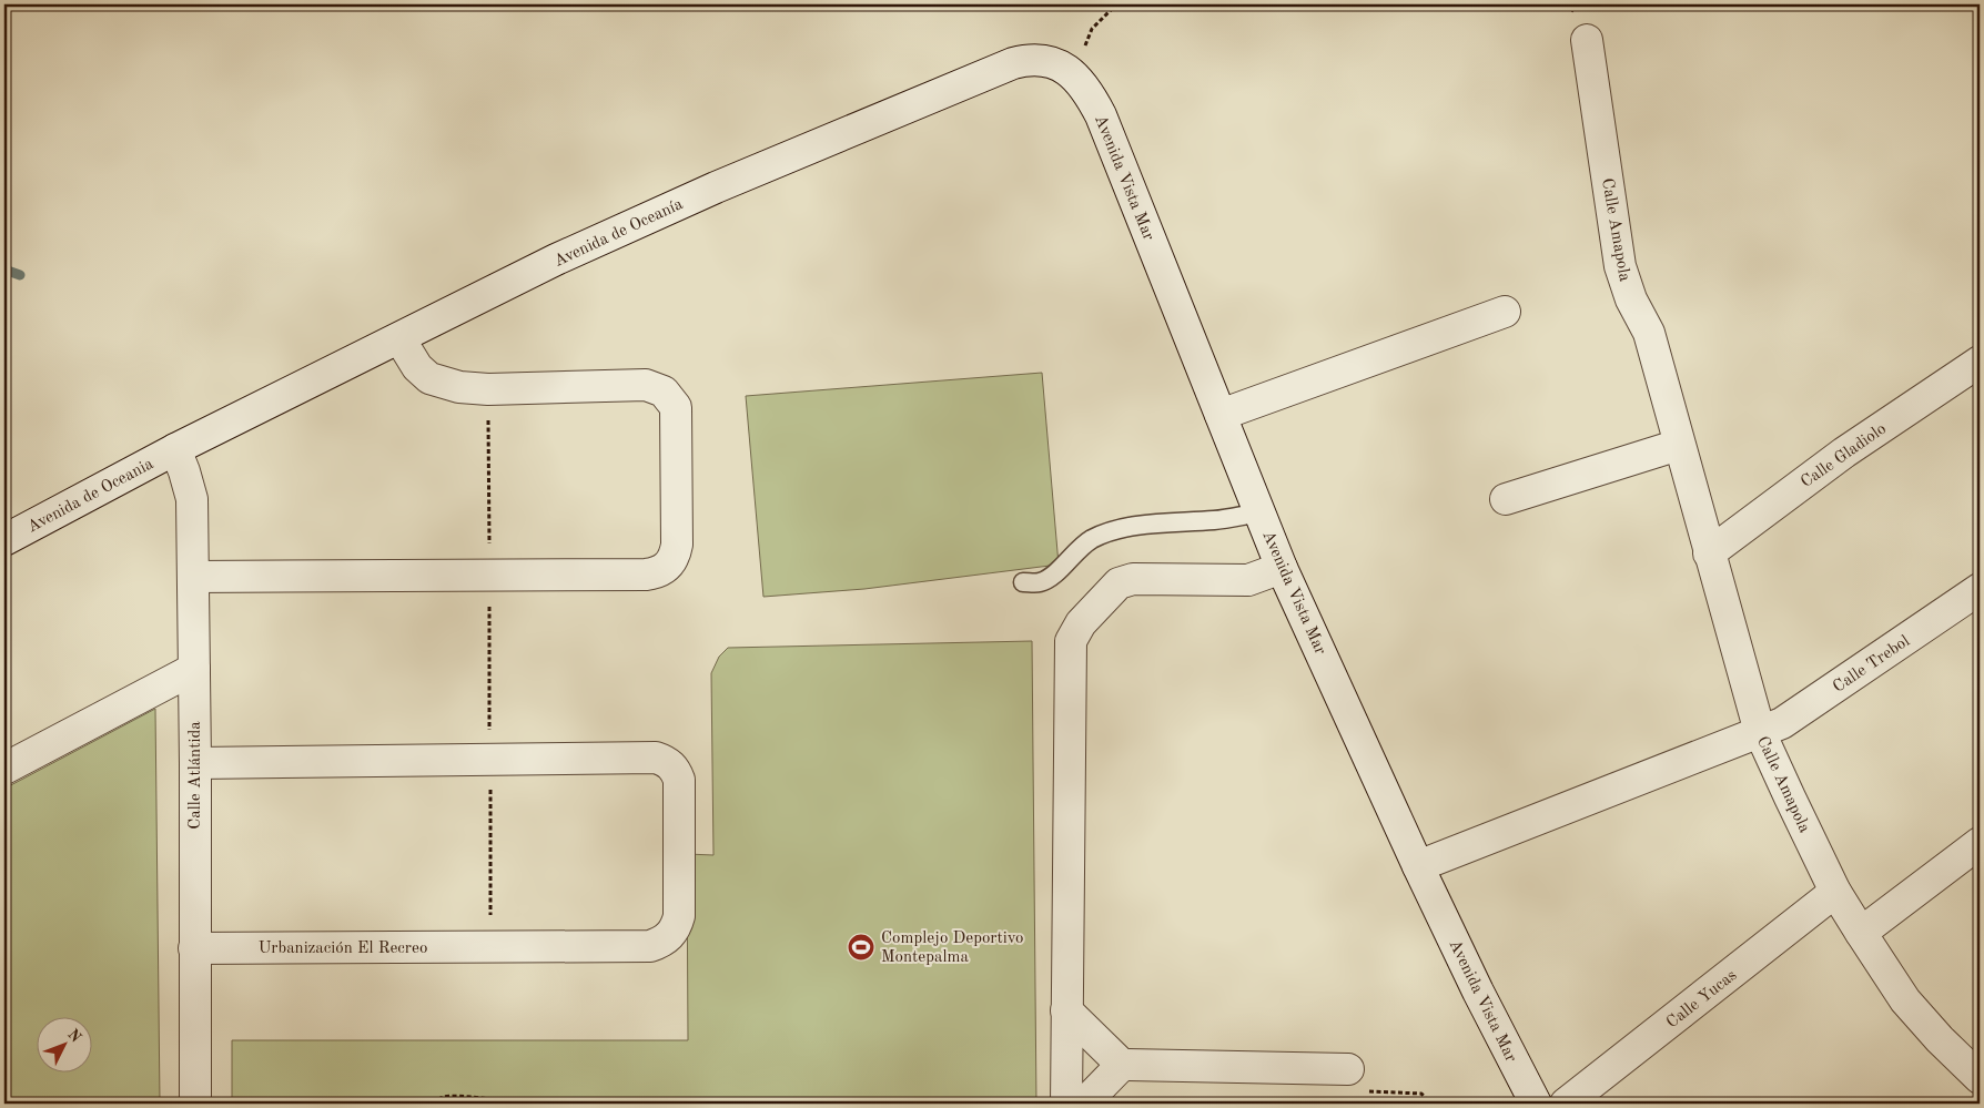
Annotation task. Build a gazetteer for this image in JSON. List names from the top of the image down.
{
  "streets": {
    "street": [
      "Avenida Vista Mar",
      "Calle Amapola",
      "Avenida de Oceanía",
      "Calle Gladiolo",
      "Avenida de Oceania",
      "Calle Trebol",
      "Calle Atlántida",
      "Urbanización El Recreo",
      "Calle Yucas"
    ]
  },
  "crossings": [
    ["Avenida Vista Mar", "Avenida de Oceanía"],
    ["Avenida Vista Mar", "Calle Trebol"],
    ["Calle Amapola", "Calle Gladiolo"],
    ["Calle Amapola", "Calle Trebol"],
    ["Calle Amapola", "Calle Yucas"],
    ["Avenida de Oceanía", "Avenida de Oceania"],
    ["Avenida de Oceanía", "Calle Atlántida"],
    ["Avenida de Oceania", "Calle Atlántida"],
    ["Calle Atlántida", "Urbanización El Recreo"]
  ],
  "places": {
    "sports": ["Complejo Deportivo Montepalma"]
  },
  "north": "top right"
}
